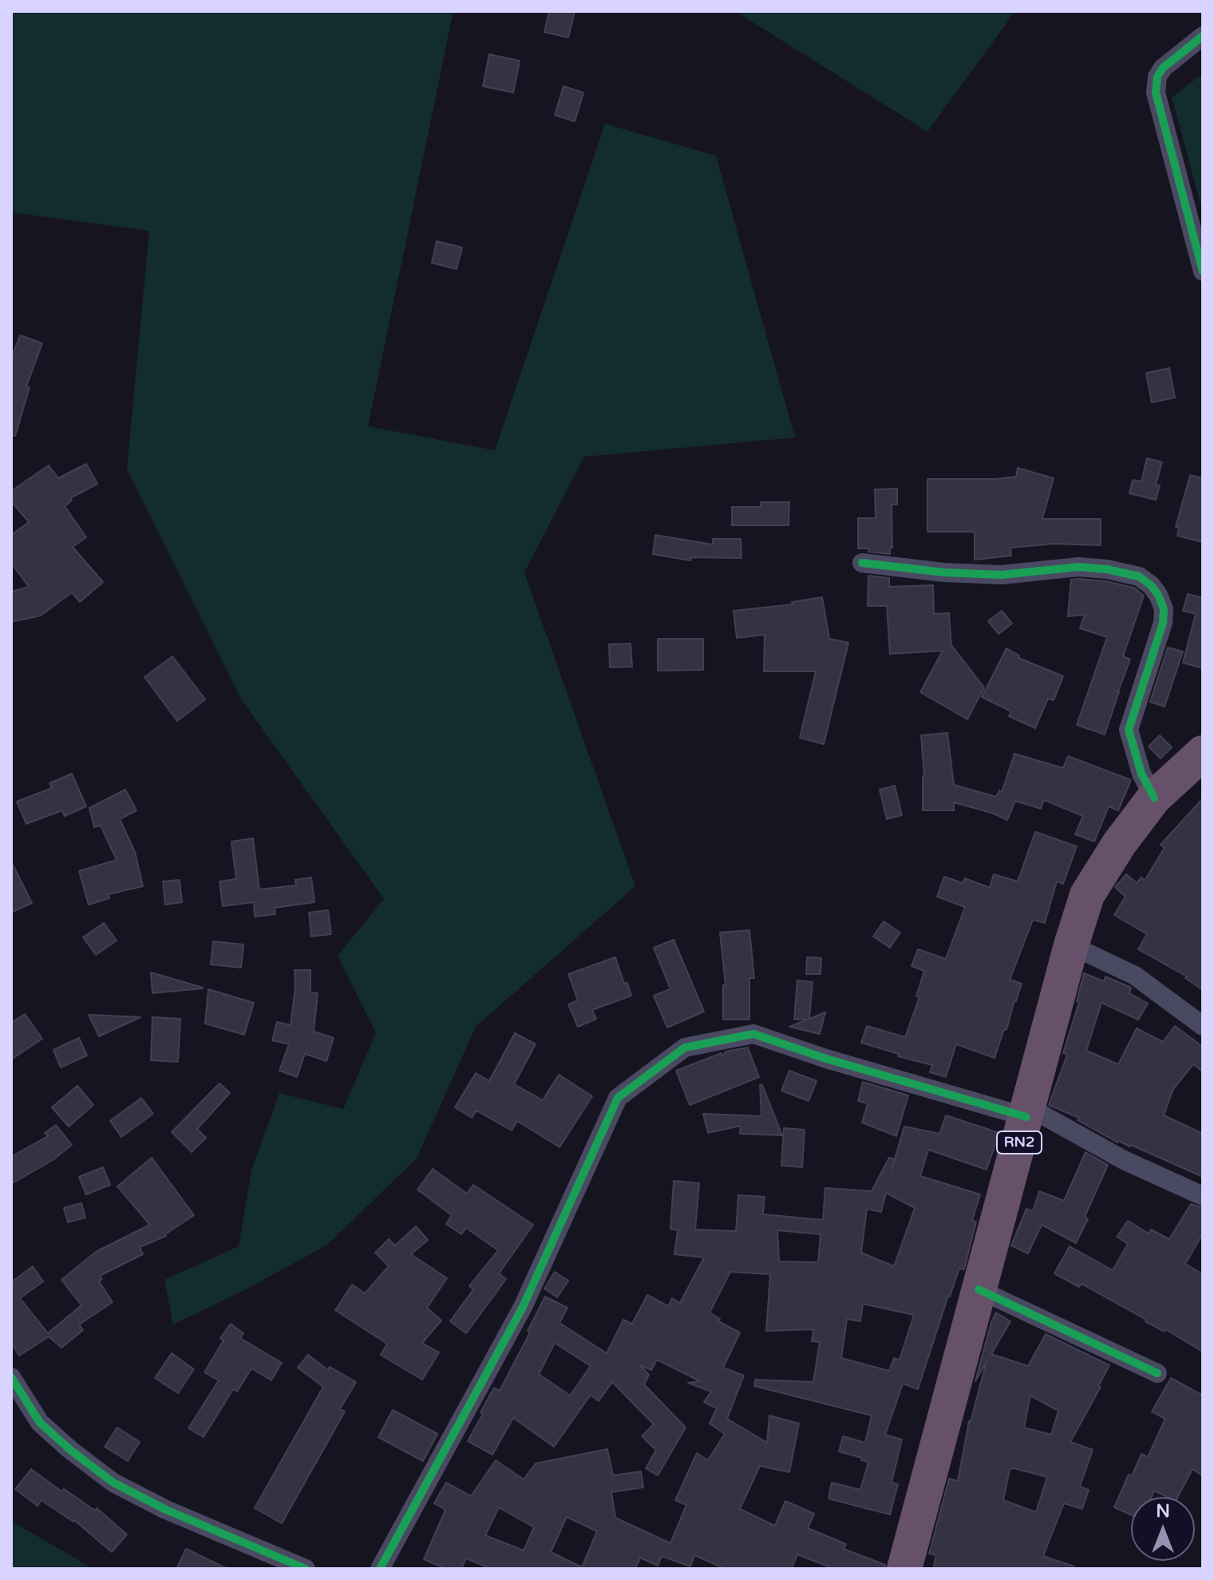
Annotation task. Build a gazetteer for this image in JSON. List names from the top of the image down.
{
  "streets": {
    "highway": ["RN2"]
  },
  "north": "top"
}
